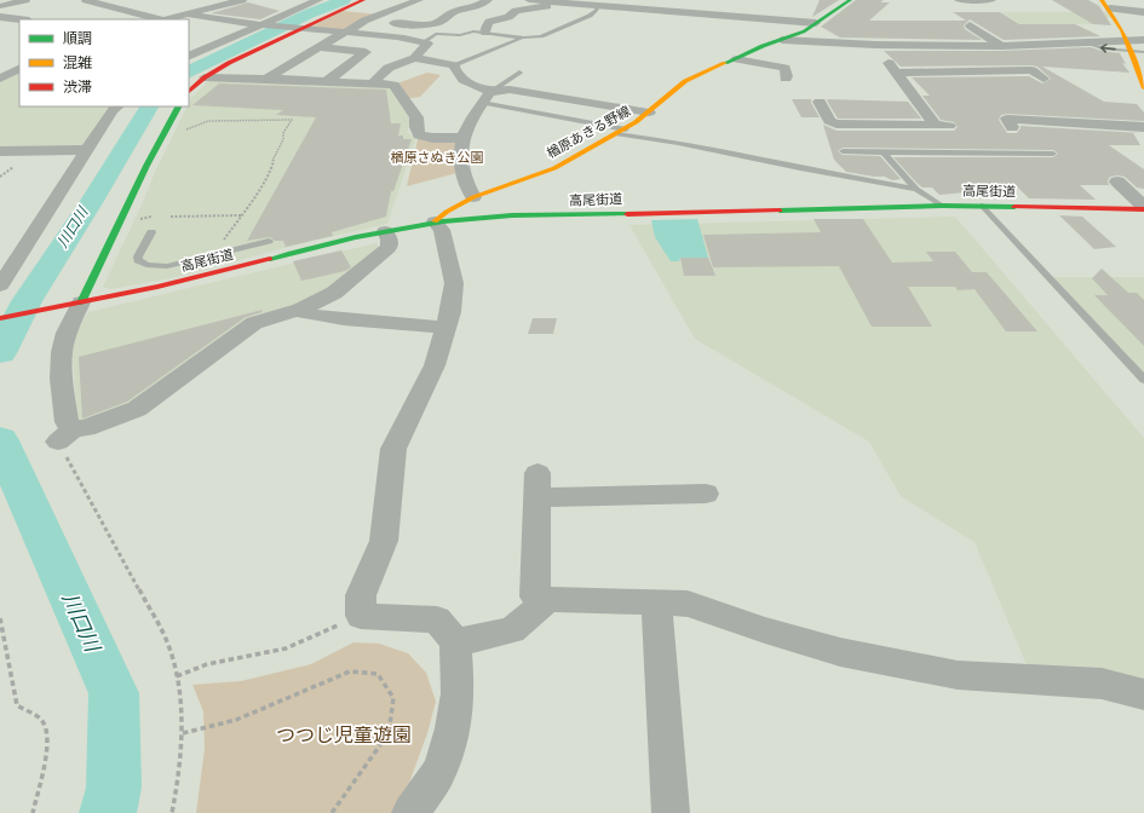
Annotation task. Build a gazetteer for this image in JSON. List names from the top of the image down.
{
  "streets": {
    "main road": ["楢原あきる野線", "高尾街道"]
  },
  "crossings": [
    ["楢原あきる野線", "高尾街道"]
  ],
  "water": ["川口川"],
  "parks": ["楢原さぬき公園", "つつじ児童遊園"],
  "legend": ["順調", "混雑", "渋滞"]
}
